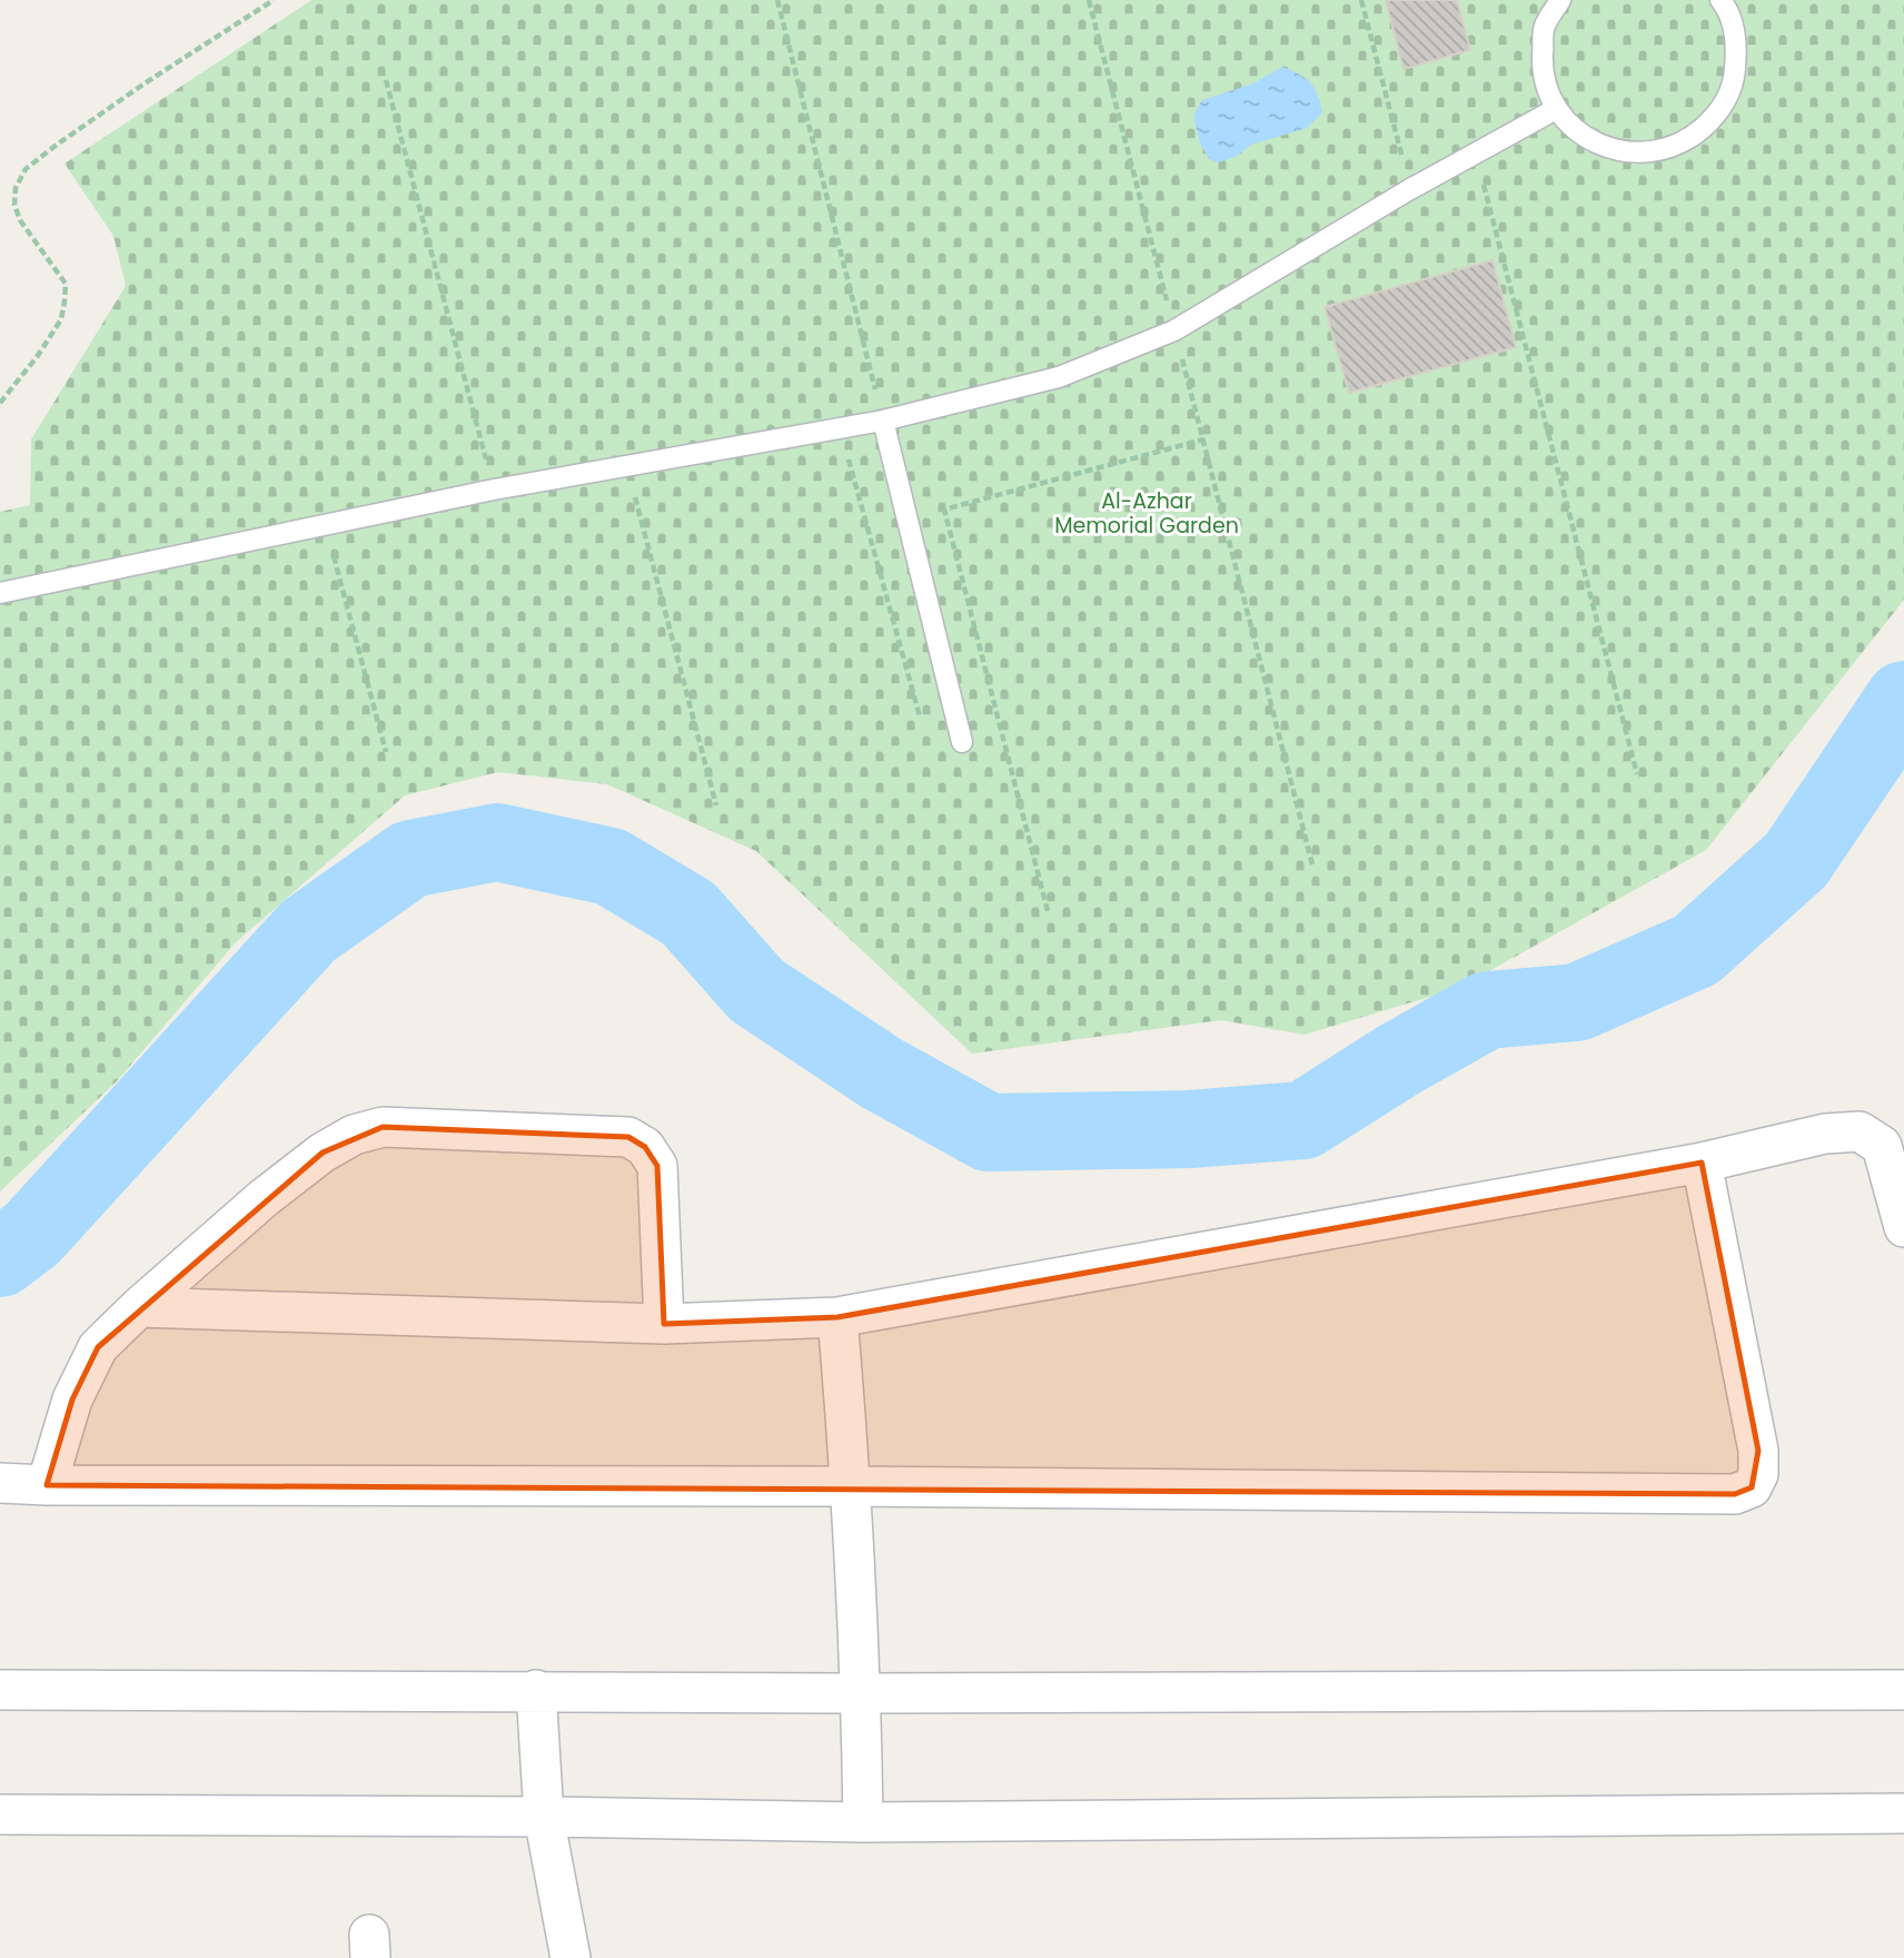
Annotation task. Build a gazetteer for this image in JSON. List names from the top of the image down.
{
  "parks": ["Al-Azhar Memorial Garden"]
}
